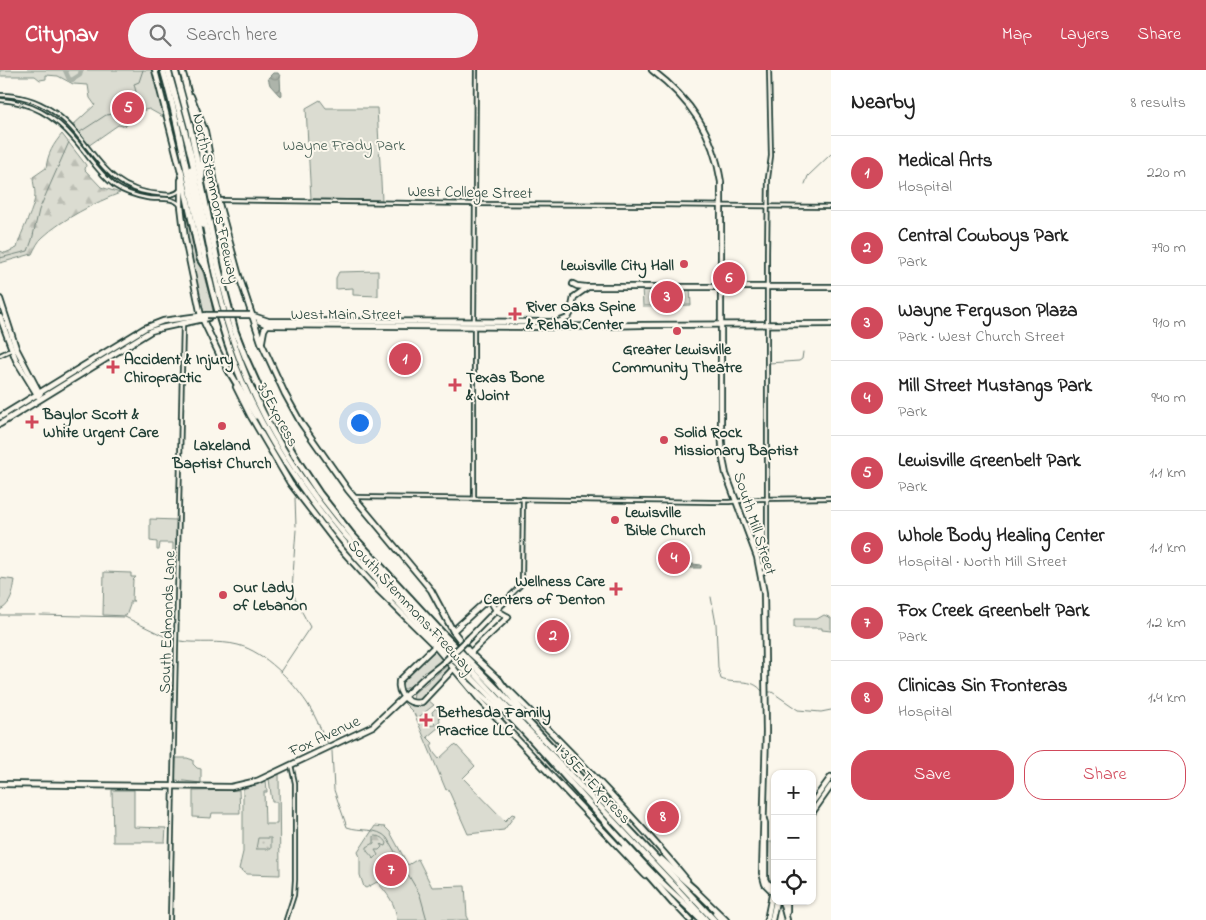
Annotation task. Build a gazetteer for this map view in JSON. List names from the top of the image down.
{
  "streets": {
    "highway": [
      "North Stemmons Freeway",
      "35Express",
      "South Stemmons Freeway",
      "I 35E TEXpress"
    ],
    "main road": ["West Main Street", "South Mill Street", "Fox Avenue"],
    "street": ["West College Street", "South Edmonds Lane"]
  },
  "crossings": [
    ["West College Street", "North Stemmons Freeway"],
    ["West College Street", "South Mill Street"],
    ["North Stemmons Freeway", "West Main Street"],
    ["North Stemmons Freeway", "35Express"],
    ["North Stemmons Freeway", "South Stemmons Freeway"],
    ["West Main Street", "South Mill Street"],
    ["West Main Street", "South Stemmons Freeway"],
    ["West Main Street", "South Edmonds Lane"],
    ["35Express", "I 35E TEXpress"],
    ["South Edmonds Lane", "Fox Avenue"]
  ],
  "parks": ["Wayne Frady Park"],
  "places": {
    "other": [
      "Lewisville City Hall",
      "Greater Lewisville Community Theatre",
      "Lakeland Baptist Church",
      "Solid Rock Missionary Baptist",
      "Lewisville Bible Church",
      "Our Lady of Lebanon"
    ],
    "health": [
      "River Oaks Spine & Rehab Center",
      "Accident & Injury Chiropractic",
      "Texas Bone & Joint",
      "Baylor Scott & White Urgent Care",
      "Wellness Care Centers of Denton",
      "Bethesda Family Practice LLC"
    ]
  },
  "page": {
    "header": "Citynav",
    "search": "Search here",
    "nav": ["Map", "Layers", "Share"],
    "heading": ["Nearby", "8 results"],
    "pins": [
      "5",
      "6",
      "3",
      "1",
      "4",
      "2",
      "8",
      "7"
    ],
    "list": [
      {
        "mark": "1",
        "name": "Medical Arts",
        "note": "Hospital",
        "value": "220 m"
      },
      {
        "mark": "2",
        "name": "Central Cowboys Park",
        "note": "Park",
        "value": "790 m"
      },
      {
        "mark": "3",
        "name": "Wayne Ferguson Plaza",
        "note": "Park · West Church Street",
        "value": "910 m"
      },
      {
        "mark": "4",
        "name": "Mill Street Mustangs Park",
        "note": "Park",
        "value": "940 m"
      },
      {
        "mark": "5",
        "name": "Lewisville Greenbelt Park",
        "note": "Park",
        "value": "1.1 km"
      },
      {
        "mark": "6",
        "name": "Whole Body Healing Center",
        "note": "Hospital · North Mill Street",
        "value": "1.1 km"
      },
      {
        "mark": "7",
        "name": "Fox Creek Greenbelt Park",
        "note": "Park",
        "value": "1.2 km"
      },
      {
        "mark": "8",
        "name": "Clinicas Sin Fronteras",
        "note": "Hospital",
        "value": "1.4 km"
      }
    ],
    "buttons": ["Save", "Share"],
    "map_buttons": ["+", "−"]
  }
}
